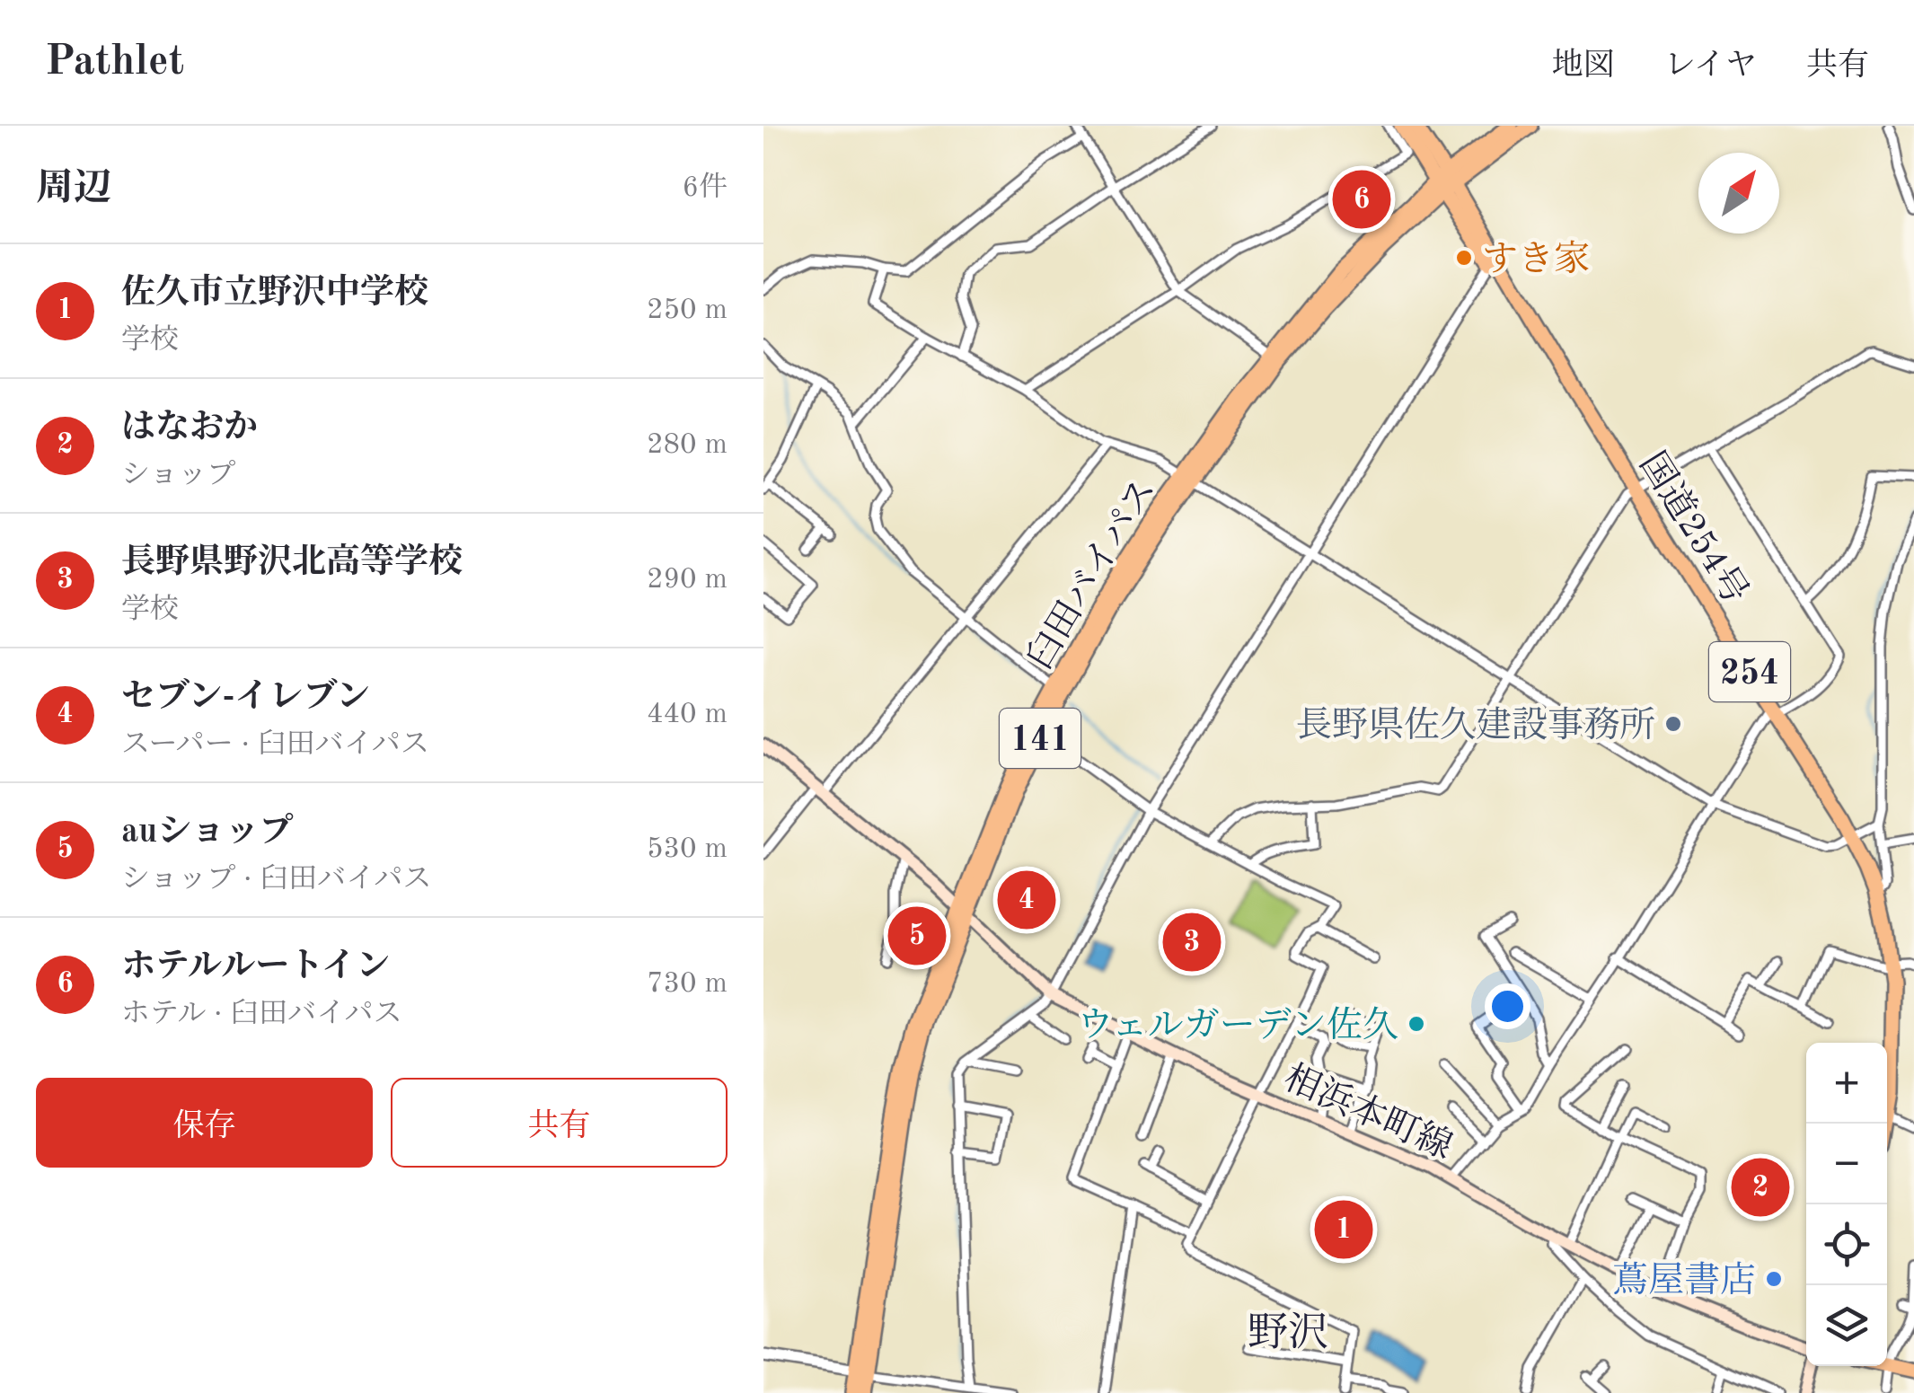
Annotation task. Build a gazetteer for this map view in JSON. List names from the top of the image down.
{
  "streets": {
    "highway": [
      "国道254号",
      "臼田バイパス",
      "254",
      "141"
    ],
    "main road": ["相浜本町線"]
  },
  "crossings": [
    ["国道254号", "臼田バイパス"],
    ["国道254号", "141"],
    ["臼田バイパス", "141"],
    ["臼田バイパス", "相浜本町線"]
  ],
  "districts": ["野沢"],
  "places": [
    "すき家",
    "長野県佐久建設事務所",
    "ウェルガーデン佐久",
    "蔦屋書店"
  ],
  "north": "top right",
  "page": {
    "header": "Pathlet",
    "nav": ["地図", "レイヤ", "共有"],
    "heading": ["周辺", "6件"],
    "pins": [
      "6",
      "4",
      "5",
      "3",
      "2",
      "1"
    ],
    "list": [
      {
        "mark": "1",
        "name": "佐久市立野沢中学校",
        "note": "学校",
        "value": "250 m"
      },
      {
        "mark": "2",
        "name": "はなおか",
        "note": "ショップ",
        "value": "280 m"
      },
      {
        "mark": "3",
        "name": "長野県野沢北高等学校",
        "note": "学校",
        "value": "290 m"
      },
      {
        "mark": "4",
        "name": "セブン-イレブン",
        "note": "スーパー · 臼田バイパス",
        "value": "440 m"
      },
      {
        "mark": "5",
        "name": "auショップ",
        "note": "ショップ · 臼田バイパス",
        "value": "530 m"
      },
      {
        "mark": "6",
        "name": "ホテルルートイン",
        "note": "ホテル · 臼田バイパス",
        "value": "730 m"
      }
    ],
    "map_buttons": ["+", "−"],
    "buttons": ["保存", "共有"]
  }
}
